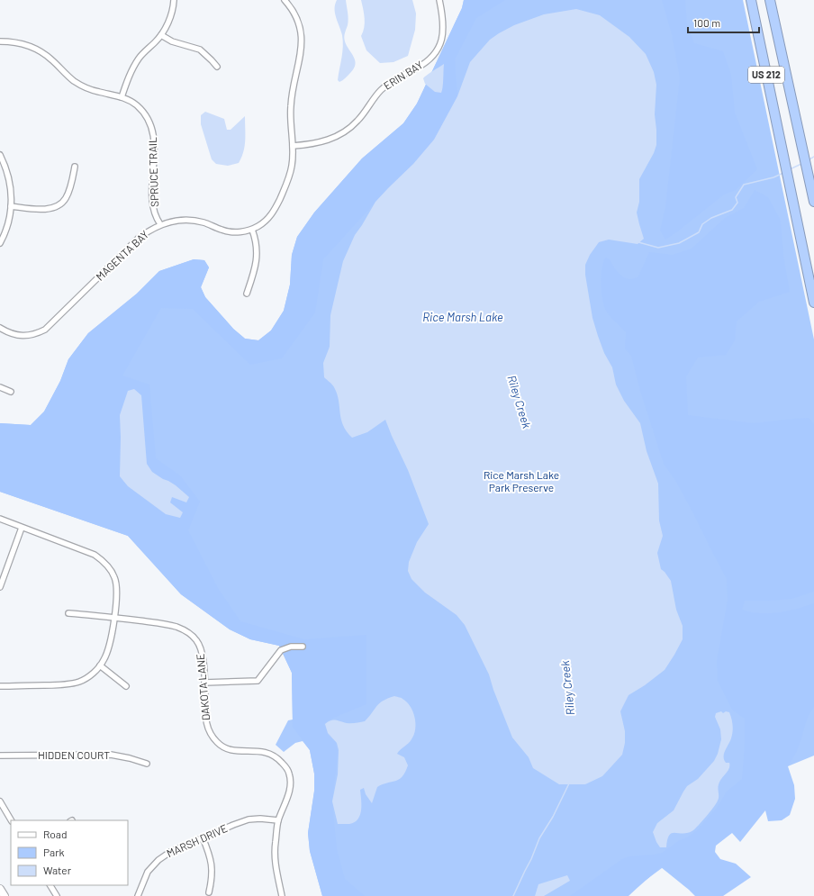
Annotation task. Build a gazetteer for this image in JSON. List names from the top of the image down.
{
  "streets": {
    "highway": ["US 212"],
    "street": [
      "ERIN BAY",
      "SPRUCE TRAIL",
      "MAGENTA BAY",
      "DAKOTA LANE",
      "HIDDEN COURT",
      "MARSH DRIVE"
    ]
  },
  "crossings": [
    ["ERIN BAY", "MAGENTA BAY"],
    ["SPRUCE TRAIL", "MAGENTA BAY"],
    ["DAKOTA LANE", "MARSH DRIVE"]
  ],
  "water": ["Rice Marsh Lake", "Riley Creek"],
  "parks": ["Rice Marsh Lake Park Preserve"],
  "legend": ["Road", "Park", "Water"],
  "scale_bar": "100 m"
}
